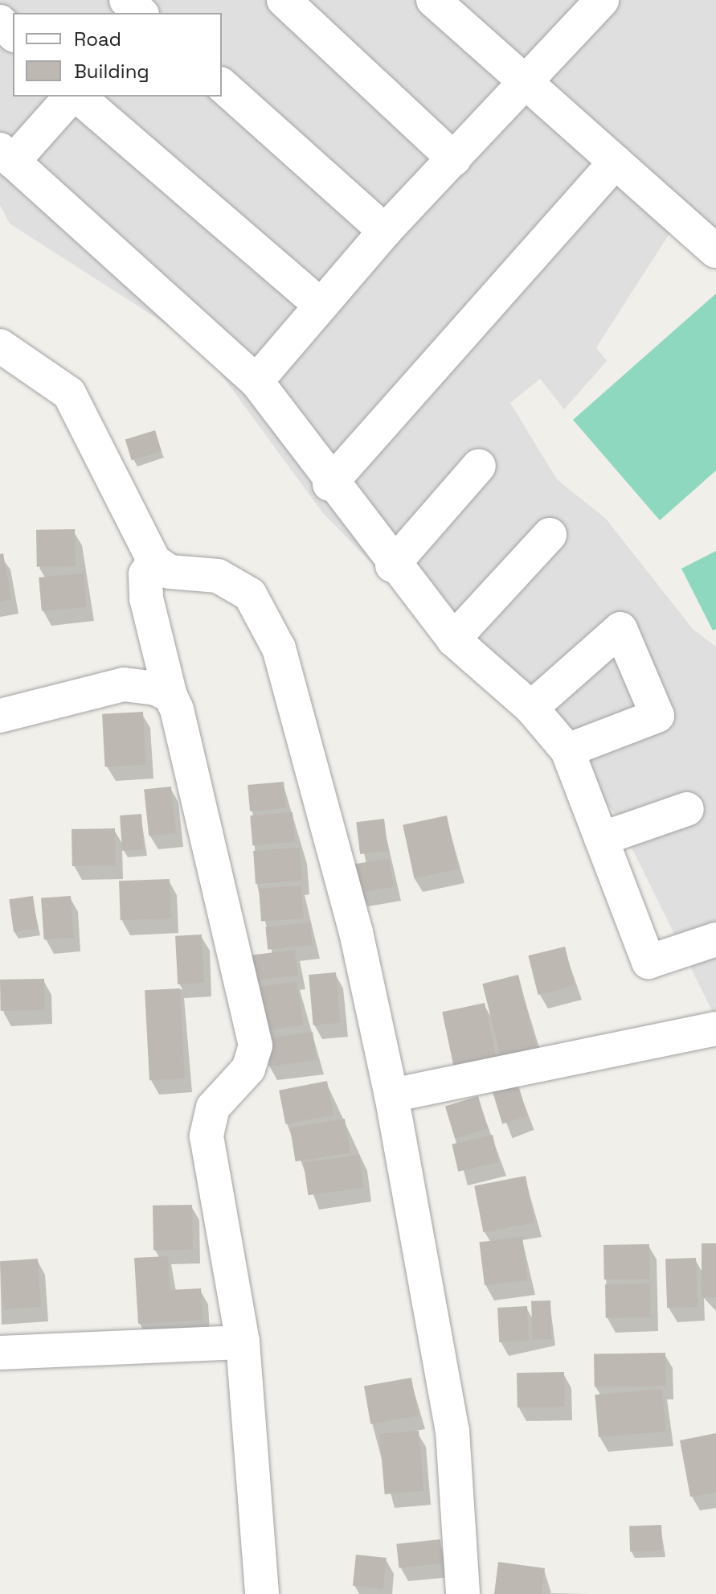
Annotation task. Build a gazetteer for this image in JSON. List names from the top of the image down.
{
  "legend": ["Road", "Building"]
}
